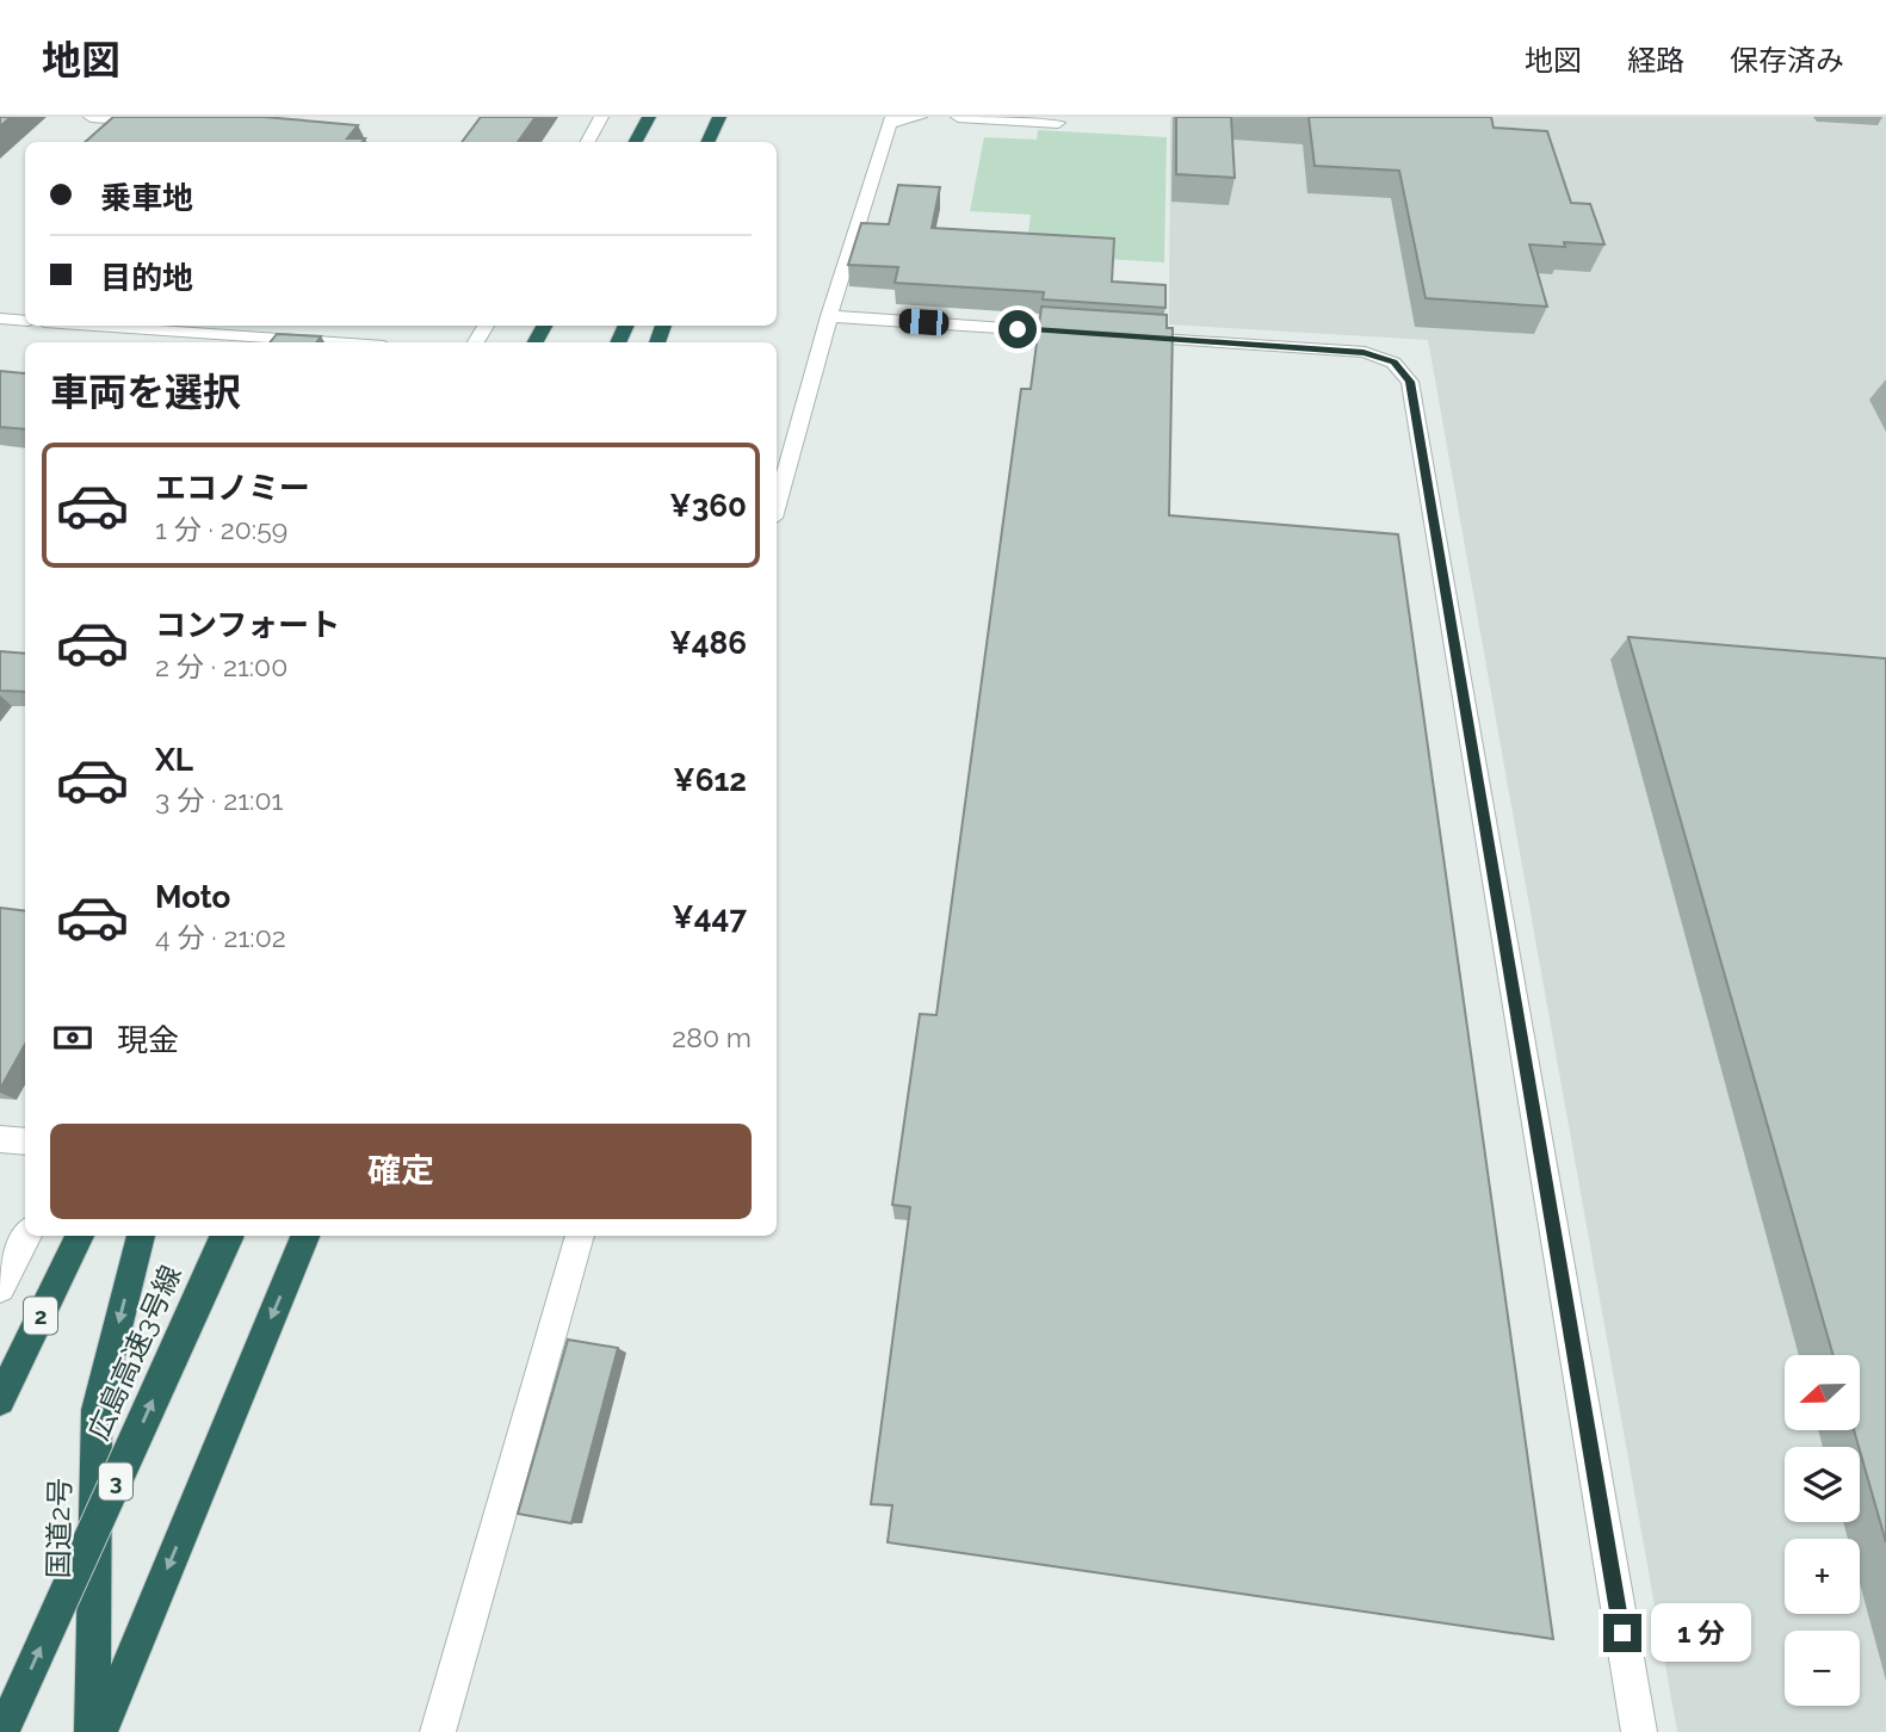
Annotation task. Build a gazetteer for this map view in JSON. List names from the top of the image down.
{
  "streets": {
    "highway": [
      "2",
      "広島高速3号線",
      "3",
      "国道2号"
    ]
  },
  "north": "left",
  "page": {
    "header": "地図",
    "nav": ["地図", "経路", "保存済み"],
    "banner": ["乗車地", "目的地"],
    "heading": "車両を選択",
    "list": [
      {
        "name": "エコノミー",
        "note": "1 分 · 20:59",
        "value": "¥360"
      },
      {
        "name": "コンフォート",
        "note": "2 分 · 21:00",
        "value": "¥486"
      },
      {
        "name": "XL",
        "note": "3 分 · 21:01",
        "value": "¥612"
      },
      {
        "name": "Moto",
        "note": "4 分 · 21:02",
        "value": "¥447"
      }
    ],
    "pay": ["現金", "280 m"],
    "buttons": "確定",
    "map_buttons": ["+", "−"],
    "bubble": "1 分"
  }
}
